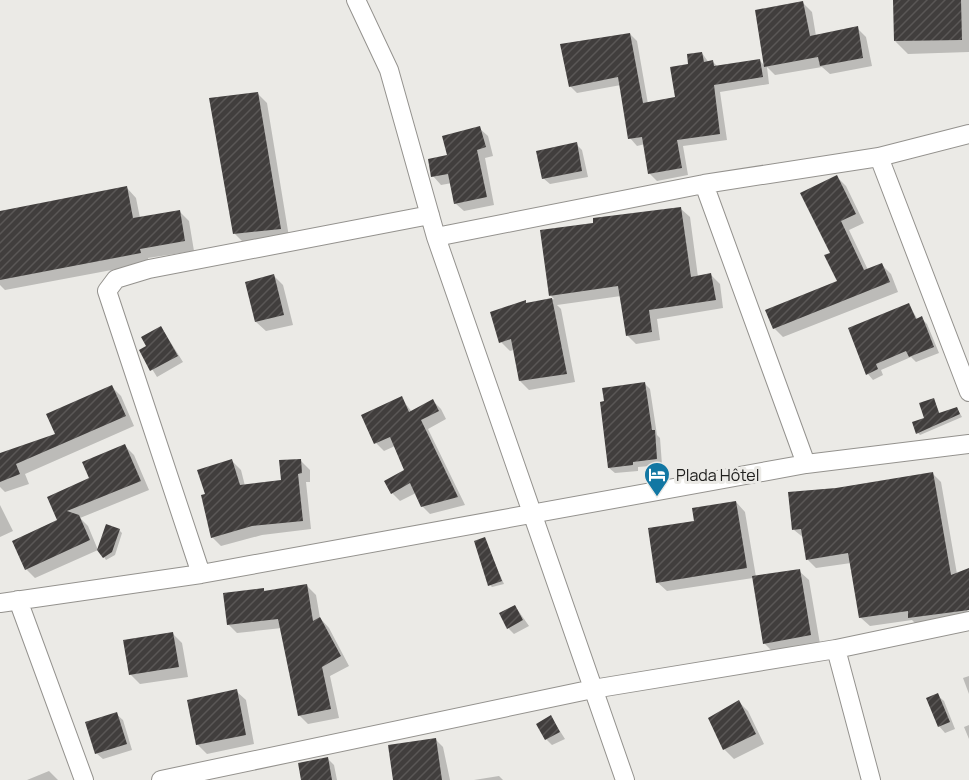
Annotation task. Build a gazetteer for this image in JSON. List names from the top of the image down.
{
  "places": {
    "hotel": ["Plada Hôtel"]
  }
}
